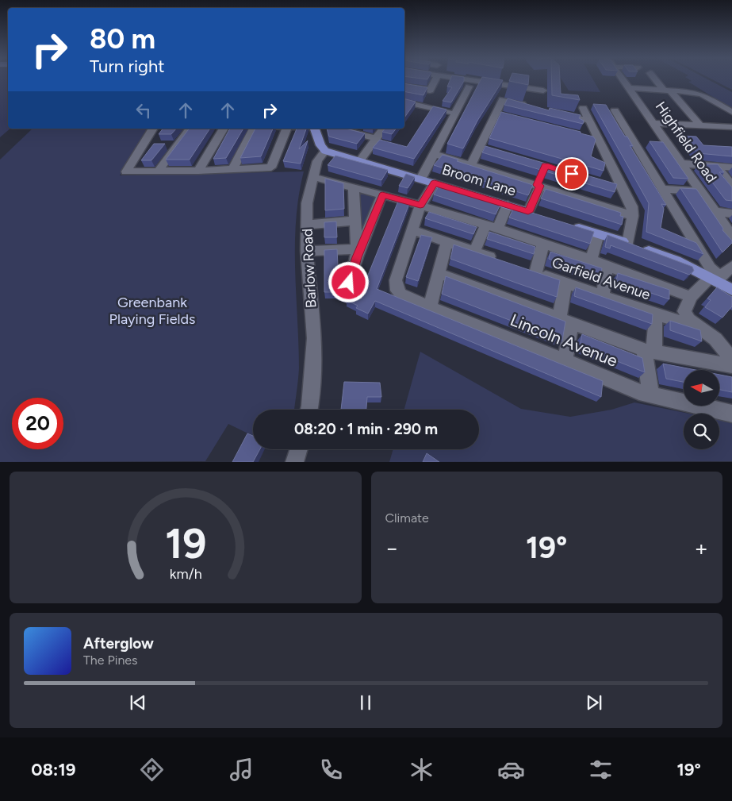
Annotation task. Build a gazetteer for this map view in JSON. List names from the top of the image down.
{
  "streets": {
    "main road": ["Broom Lane"],
    "street": [
      "Highfield Road",
      "Barlow Road",
      "Garfield Avenue",
      "Lincoln Avenue"
    ]
  },
  "crossings": [
    ["Broom Lane", "Barlow Road"]
  ],
  "parks": ["Greenbank Playing Fields"],
  "north": "left",
  "page": {
    "turn": ["80 m", "Turn right"],
    "limit": "20",
    "trip": "08:20 · 1 min · 290 m",
    "tile": "Climate",
    "heat": ["−", "19°", "+"],
    "song": ["Afterglow", "The Pines"],
    "tabs": ["08:19", "19°"],
    "gauge": ["19", "km/h"]
  }
}
